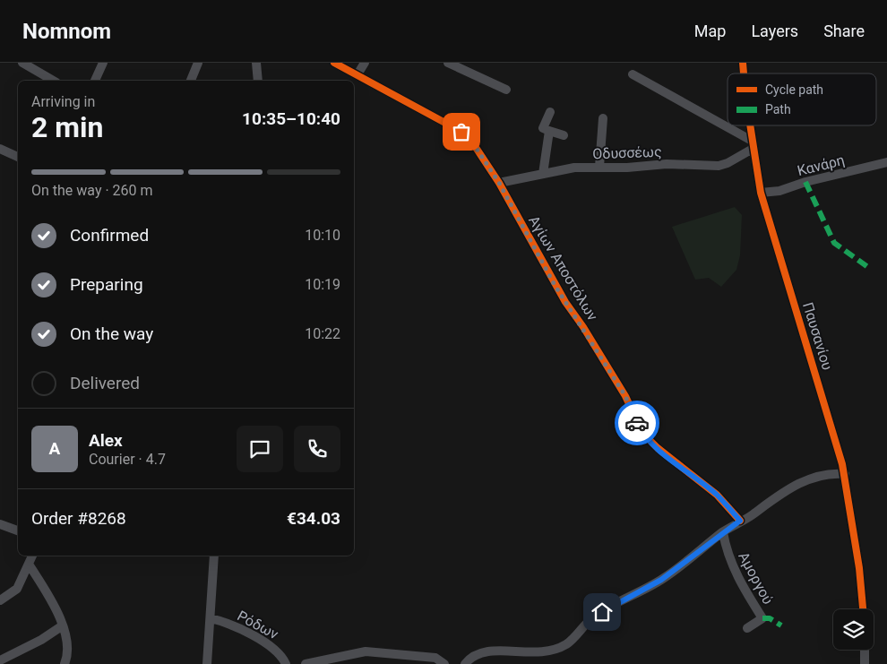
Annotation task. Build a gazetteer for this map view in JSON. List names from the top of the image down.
{
  "streets": {
    "street": [
      "Οδυσσέως",
      "Κανάρη",
      "Αγίων Αποστόλων",
      "Παυσανίου",
      "Αμοργού",
      "Ρόδων"
    ]
  },
  "crossings": [
    ["Οδυσσέως", "Αγίων Αποστόλων"],
    ["Οδυσσέως", "Παυσανίου"],
    ["Κανάρη", "Παυσανίου"]
  ],
  "legend": ["Cycle path", "Path"],
  "page": {
    "header": "Nomnom",
    "nav": ["Map", "Layers", "Share"],
    "heading": ["2 min", "Arriving in", "10:35–10:40"],
    "panel": [
      "Alex",
      "Courier · 4.7",
      "Order #8268",
      "€34.03"
    ],
    "bar": "On the way · 260 m",
    "list": [
      ["Confirmed", "10:10"],
      ["Preparing", "10:19"],
      ["On the way", "10:22"],
      "Delivered"
    ],
    "round": "A"
  }
}
